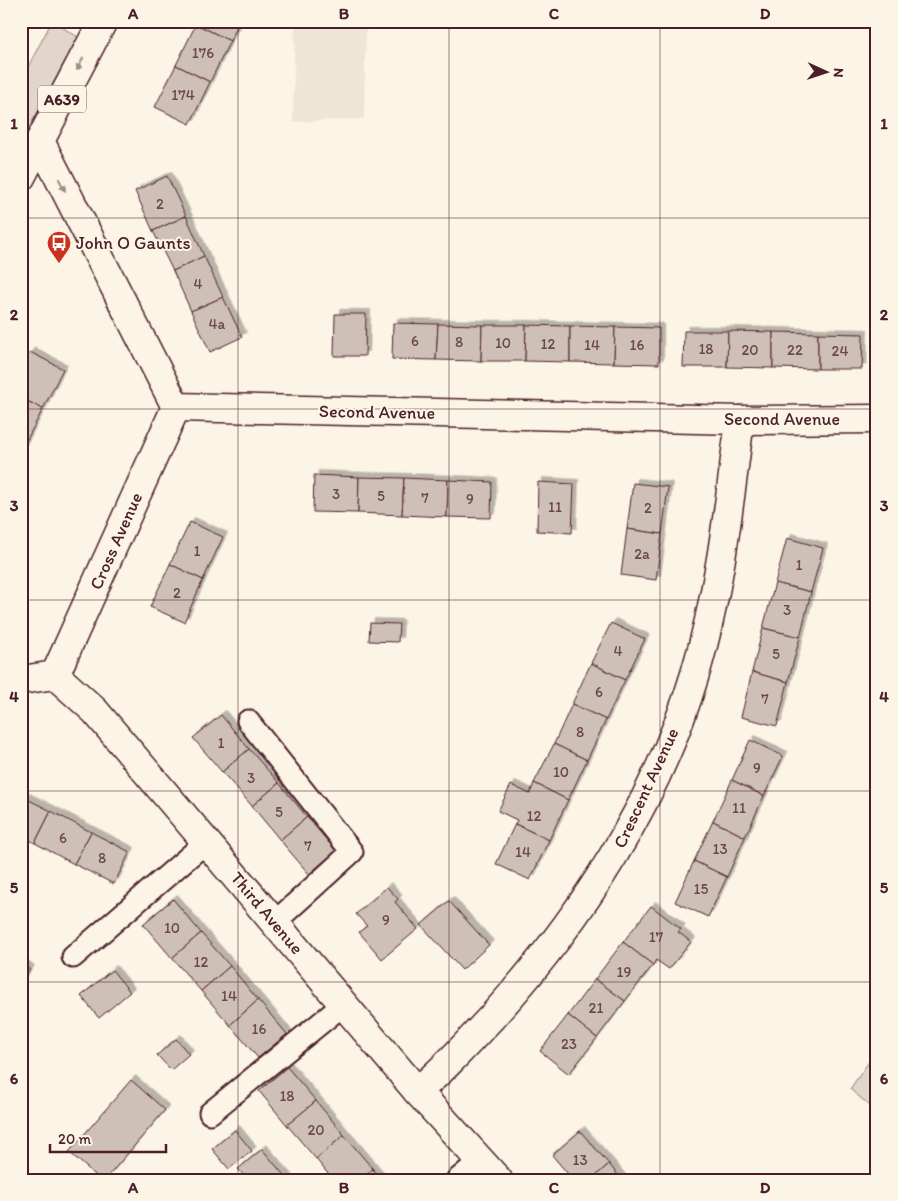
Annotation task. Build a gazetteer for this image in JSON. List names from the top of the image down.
{
  "streets": {
    "street": [
      "A639",
      "Second Avenue",
      "Cross Avenue",
      "Crescent Avenue",
      "Third Avenue"
    ]
  },
  "crossings": [
    ["Second Avenue", "Cross Avenue"],
    ["Second Avenue", "Crescent Avenue"],
    ["Cross Avenue", "Third Avenue"],
    ["Crescent Avenue", "Third Avenue"]
  ],
  "places": {
    "bus stop": ["John O Gaunts"]
  },
  "house_numbers": [
    "176",
    "174",
    "2",
    "4",
    "4a",
    "6",
    "8",
    "10",
    "12",
    "14",
    "16",
    "18",
    "20",
    "22",
    "24",
    "3",
    "5",
    "7",
    "9",
    "11",
    "2",
    "1",
    "2a",
    "1",
    "2",
    "3",
    "4",
    "5",
    "6",
    "7",
    "8",
    "1",
    "9",
    "10",
    "3",
    "11",
    "5",
    "12",
    "6",
    "7",
    "13",
    "14",
    "8",
    "15",
    "9",
    "10",
    "17",
    "12",
    "19",
    "14",
    "21",
    "16",
    "23",
    "18",
    "20",
    "13"
  ],
  "scale_bar": "20 m",
  "north": "right",
  "grid": {
    "columns": [
      "A",
      "B",
      "C",
      "D"
    ],
    "rows": [
      "1",
      "2",
      "3",
      "4",
      "5",
      "6"
    ]
  }
}
